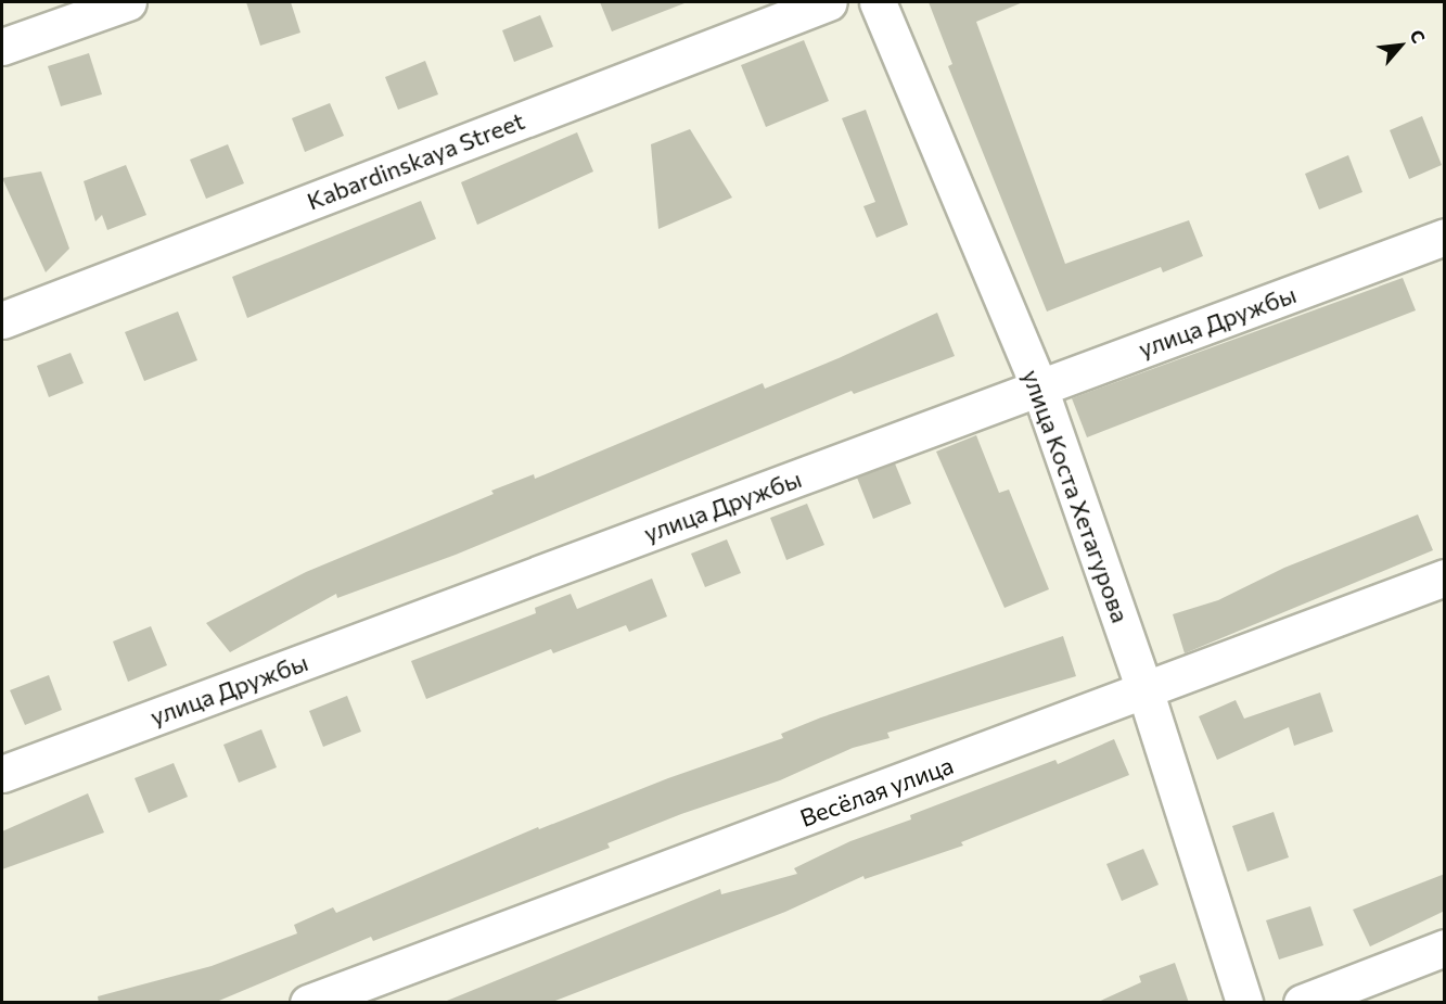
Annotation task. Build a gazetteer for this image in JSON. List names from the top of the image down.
{
  "streets": {
    "street": [
      "Kabardinskaya Street",
      "улица Дружбы",
      "улица Коста Хетагурова",
      "Весёлая улица"
    ]
  },
  "crossings": [
    ["улица Дружбы", "улица Коста Хетагурова"],
    ["улица Коста Хетагурова", "Весёлая улица"]
  ],
  "north": "top right"
}
